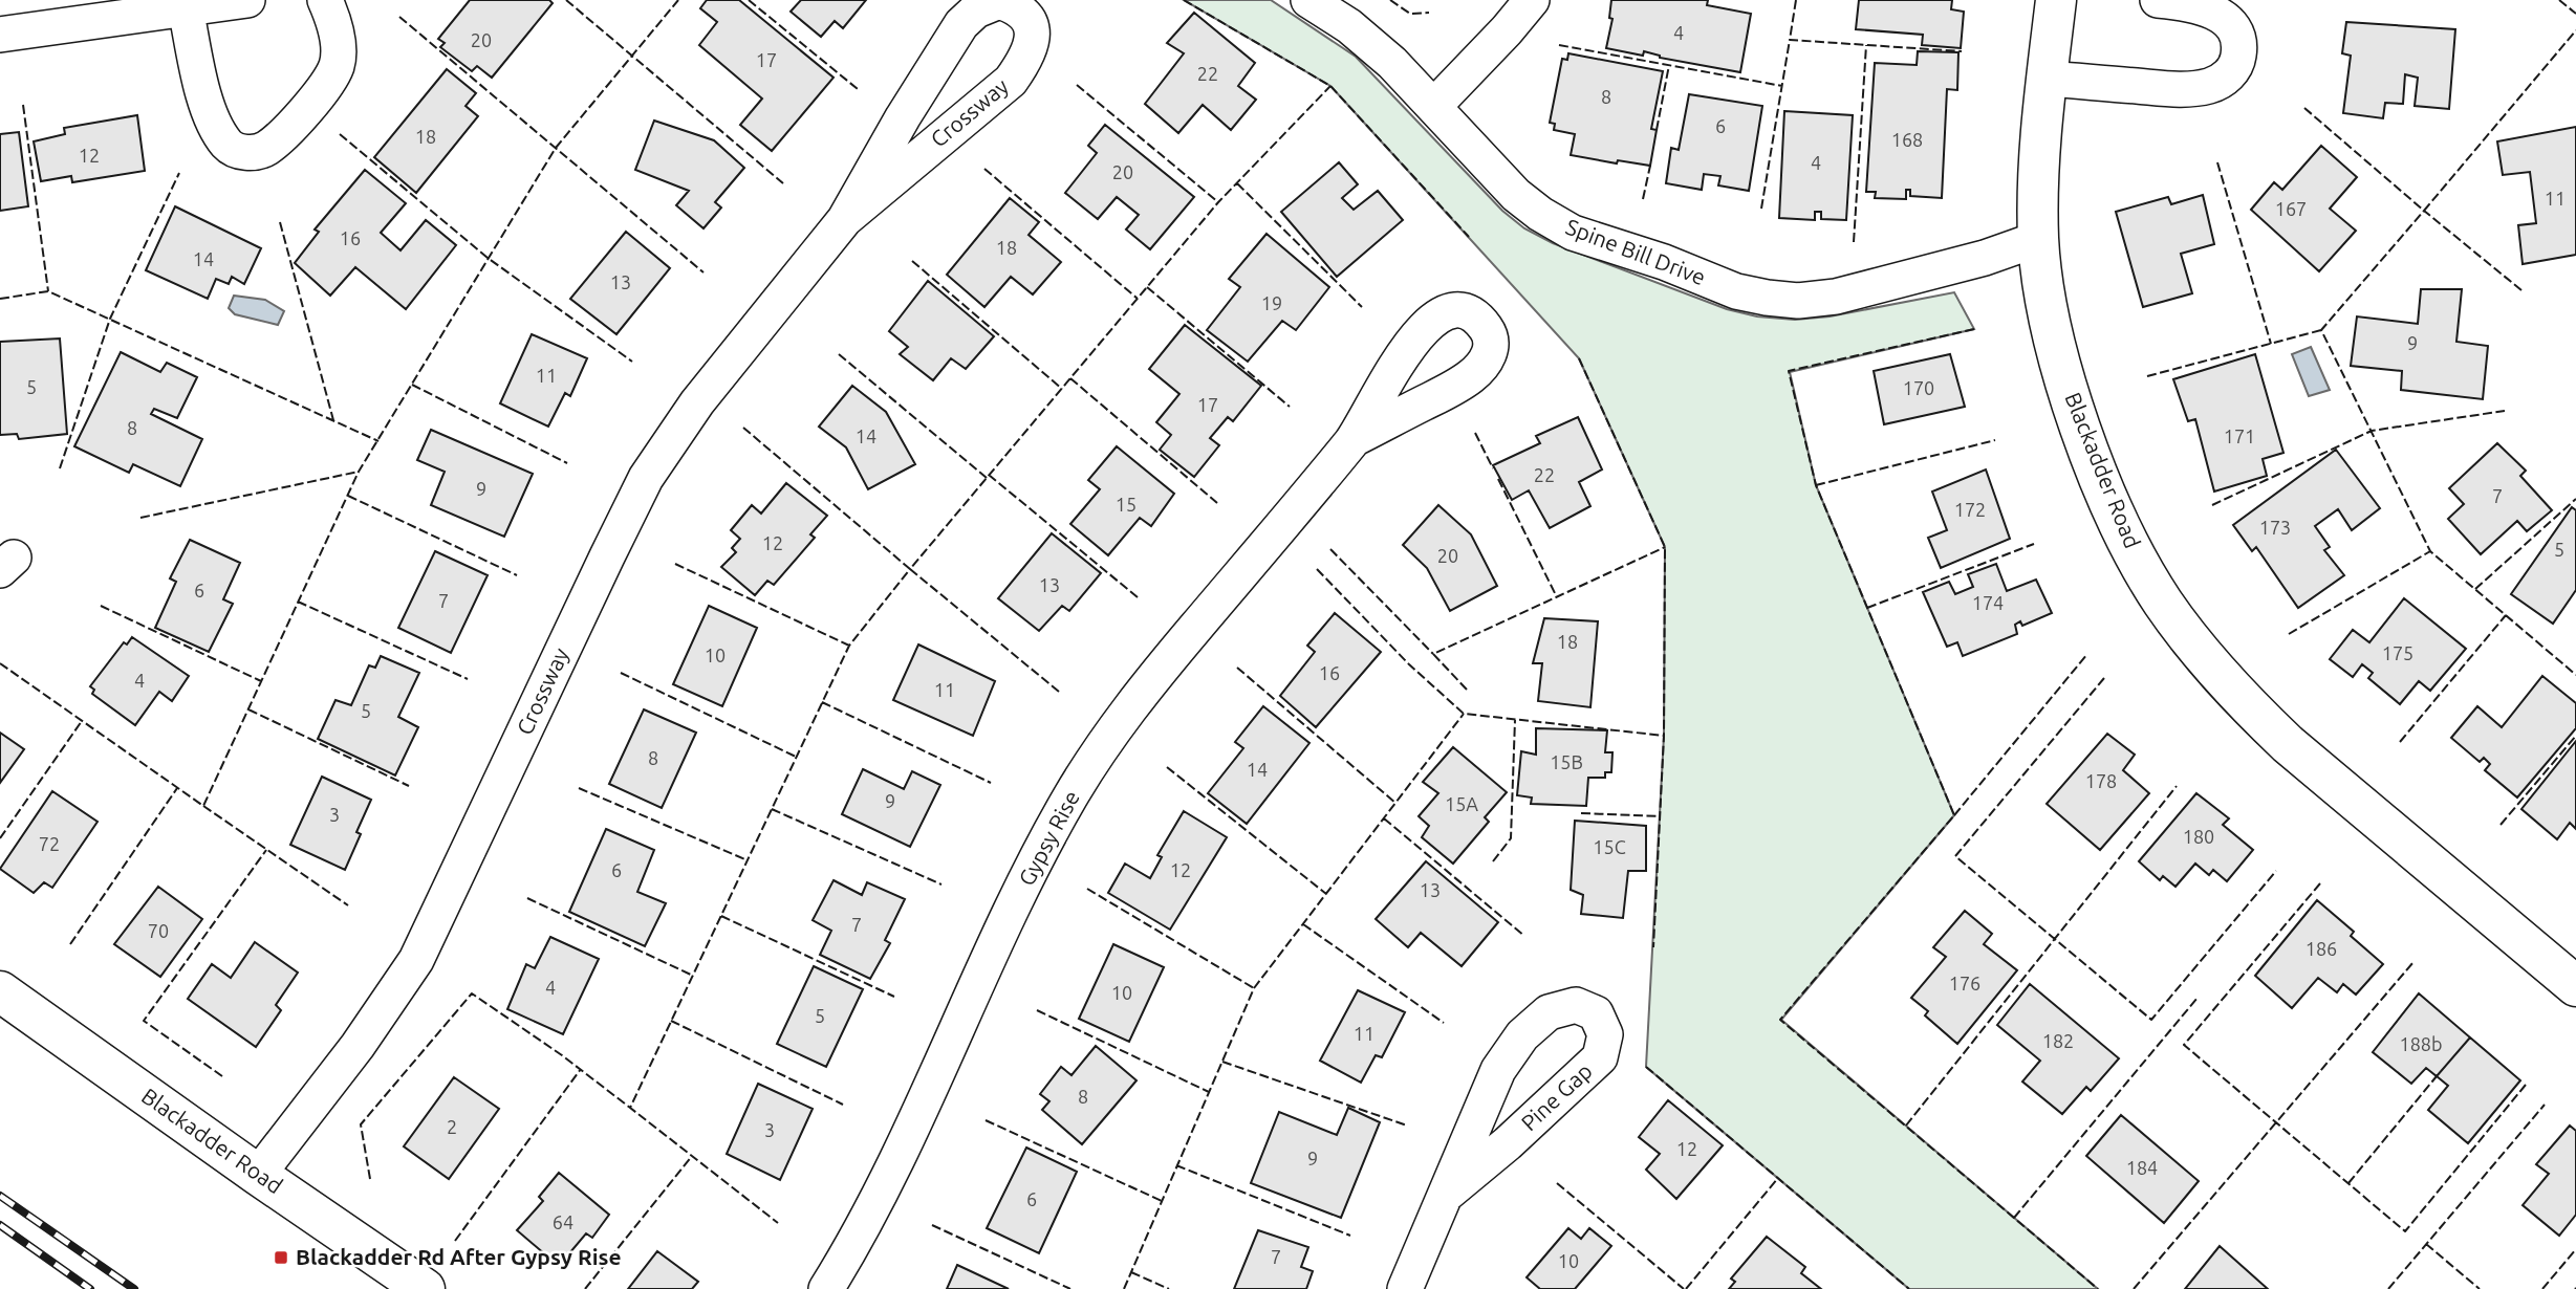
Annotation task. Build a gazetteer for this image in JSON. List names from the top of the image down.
{
  "streets": {
    "street": [
      "Crossway",
      "Spine Bill Drive",
      "Blackadder Road",
      "Gypsy Rise",
      "Pine Gap"
    ]
  },
  "crossings": [
    ["Crossway", "Blackadder Road"],
    ["Spine Bill Drive", "Blackadder Road"]
  ],
  "places": {
    "transit": ["Blackadder Rd After Gypsy Rise"]
  },
  "house_numbers": [
    "4",
    "20",
    "17",
    "22",
    "8",
    "6",
    "18",
    "168",
    "12",
    "4",
    "20",
    "11",
    "167",
    "16",
    "18",
    "14",
    "13",
    "19",
    "9",
    "11",
    "5",
    "170",
    "17",
    "8",
    "14",
    "171",
    "22",
    "9",
    "7",
    "15",
    "172",
    "173",
    "12",
    "5",
    "20",
    "13",
    "6",
    "7",
    "174",
    "18",
    "175",
    "10",
    "16",
    "4",
    "11",
    "5",
    "8",
    "15B",
    "14",
    "178",
    "9",
    "15A",
    "3",
    "180",
    "72",
    "15C",
    "6",
    "12",
    "13",
    "7",
    "70",
    "186",
    "176",
    "4",
    "10",
    "5",
    "11",
    "182",
    "188b",
    "8",
    "2",
    "3",
    "12",
    "9",
    "184",
    "6",
    "64",
    "7",
    "10"
  ]
}
